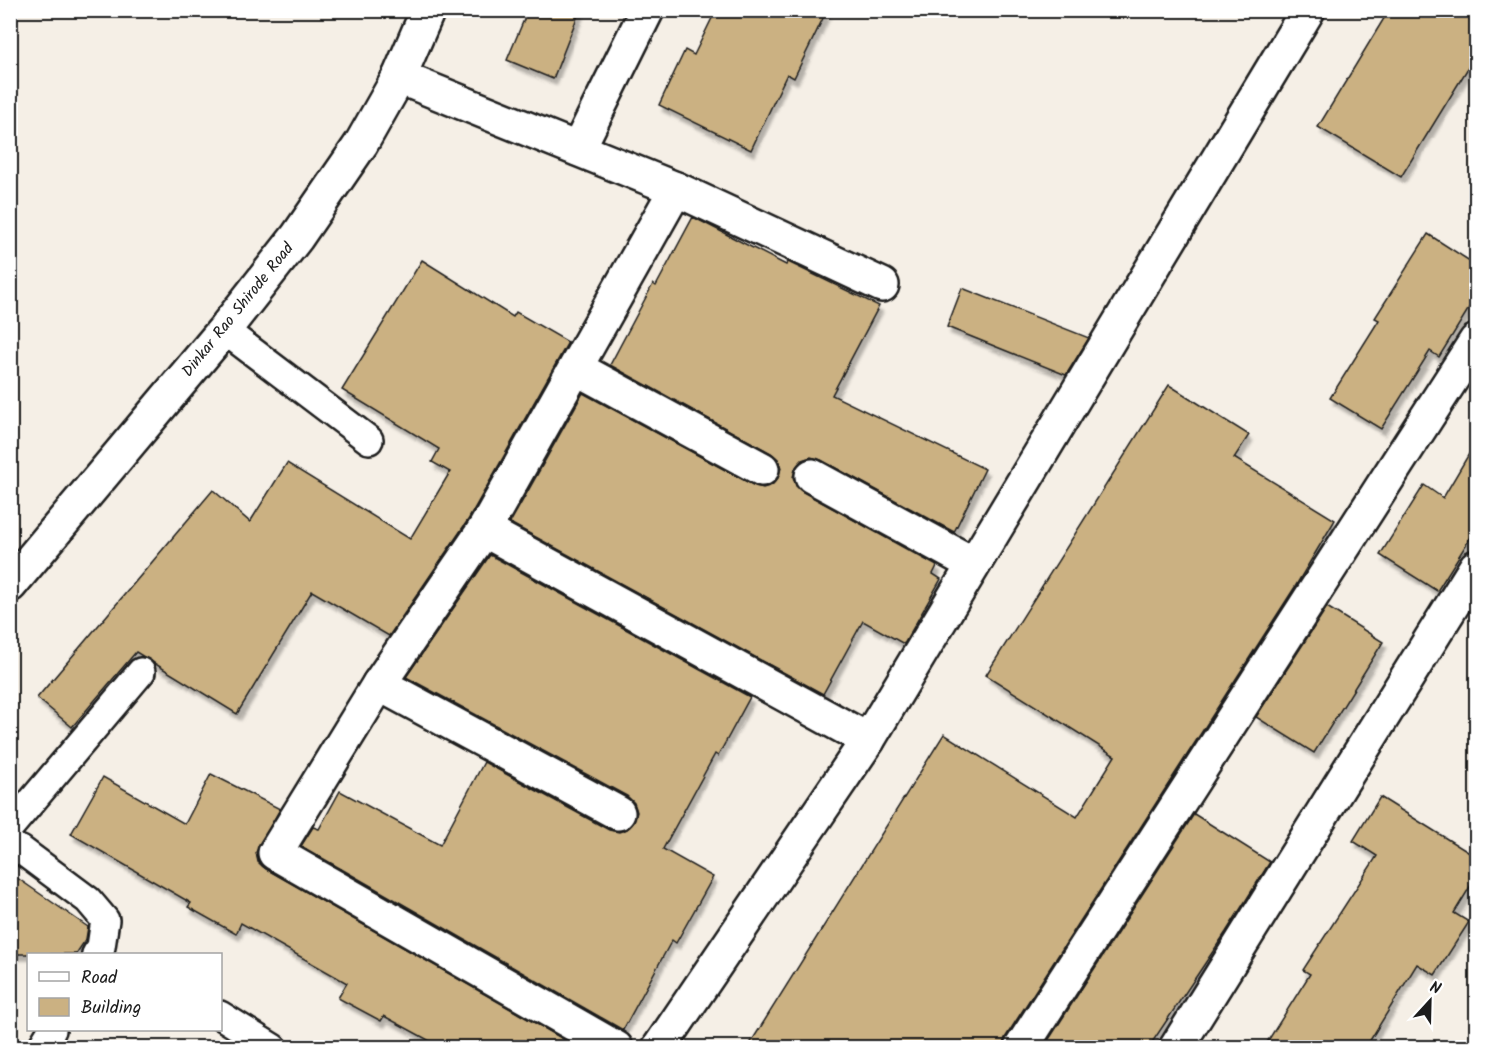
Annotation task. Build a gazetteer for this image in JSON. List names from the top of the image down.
{
  "streets": {
    "street": ["Dinkar Rao Shirode Road"]
  },
  "legend": ["Road", "Building"],
  "north": "top"
}
